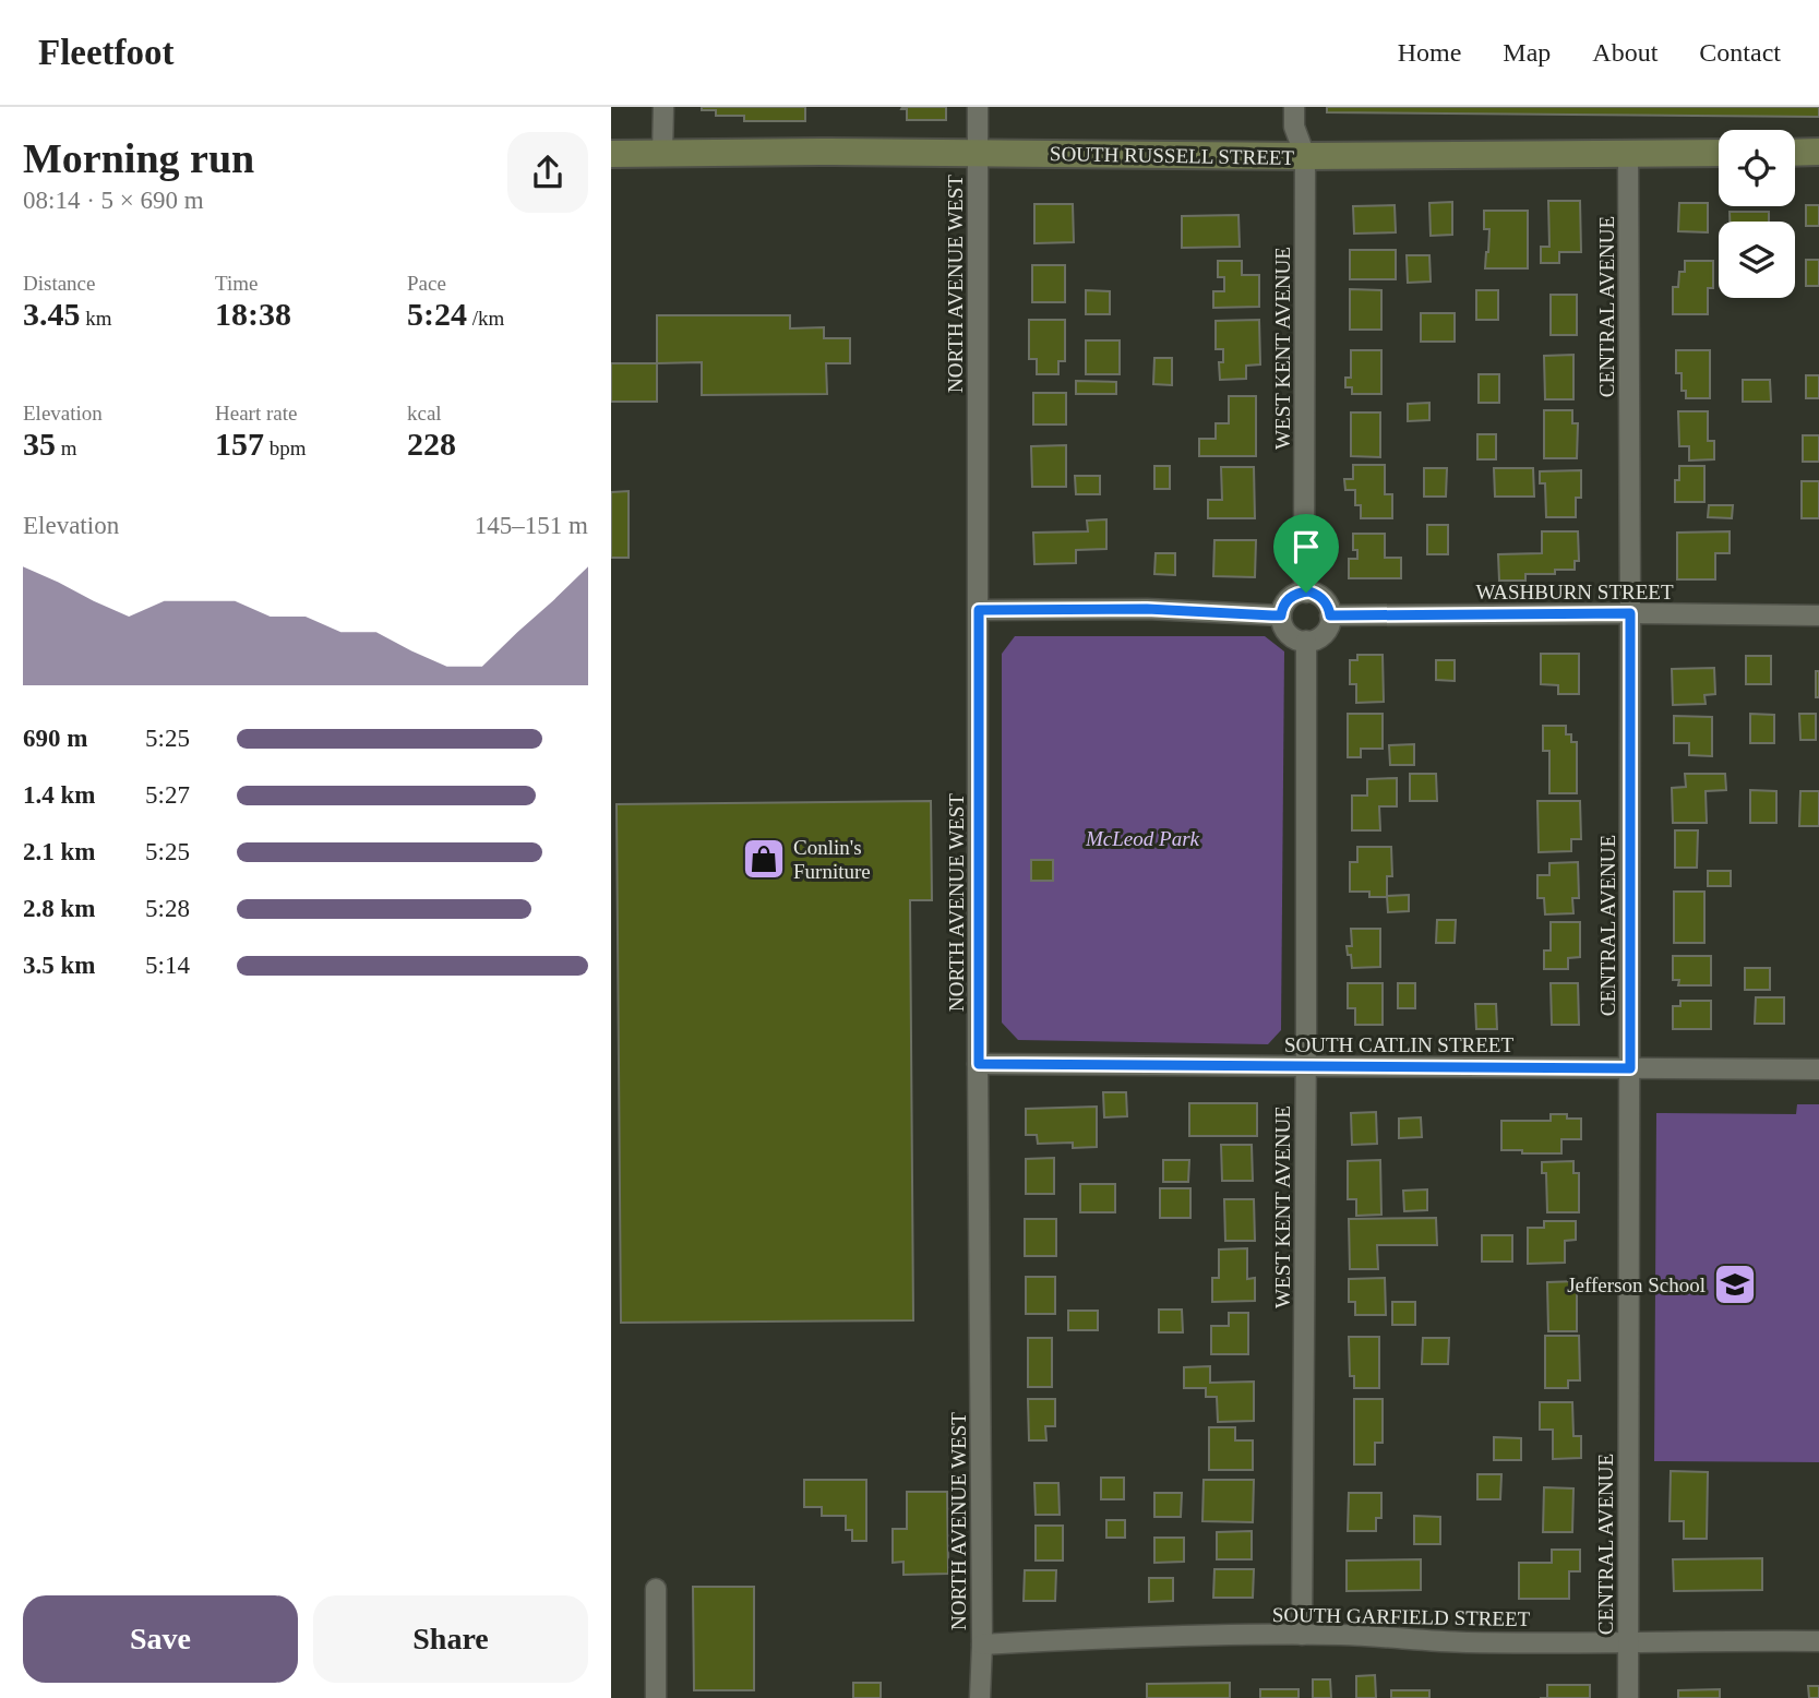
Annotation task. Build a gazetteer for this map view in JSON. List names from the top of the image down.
{
  "streets": {
    "main road": ["SOUTH RUSSELL STREET"],
    "street": [
      "NORTH AVENUE WEST",
      "CENTRAL AVENUE",
      "WEST KENT AVENUE",
      "WASHBURN STREET",
      "SOUTH CATLIN STREET",
      "SOUTH GARFIELD STREET"
    ]
  },
  "crossings": [
    ["SOUTH RUSSELL STREET", "NORTH AVENUE WEST"],
    ["SOUTH RUSSELL STREET", "CENTRAL AVENUE"],
    ["SOUTH RUSSELL STREET", "WEST KENT AVENUE"],
    ["NORTH AVENUE WEST", "SOUTH CATLIN STREET"],
    ["NORTH AVENUE WEST", "SOUTH GARFIELD STREET"],
    ["CENTRAL AVENUE", "WASHBURN STREET"],
    ["CENTRAL AVENUE", "SOUTH CATLIN STREET"],
    ["CENTRAL AVENUE", "SOUTH GARFIELD STREET"],
    ["WEST KENT AVENUE", "WASHBURN STREET"],
    ["WEST KENT AVENUE", "SOUTH CATLIN STREET"],
    ["WEST KENT AVENUE", "SOUTH GARFIELD STREET"]
  ],
  "parks": ["McLeod Park"],
  "places": {
    "shop": ["Conlin's Furniture"],
    "school or university": ["Jefferson School"]
  },
  "page": {
    "header": "Fleetfoot",
    "nav": [
      "Home",
      "Map",
      "About",
      "Contact"
    ],
    "heading": ["Morning run", "08:14 · 5 × 690 m"],
    "stats": [
      ["Distance", "3.45 km"],
      ["Time", "18:38"],
      ["Pace", "5:24 /km"],
      ["Elevation", "35 m"],
      ["Heart rate", "157 bpm"],
      ["kcal", "228"]
    ],
    "chart": ["Elevation", "145–151 m"],
    "list": [
      {
        "name": "690 m",
        "note": "5:25"
      },
      {
        "name": "1.4 km",
        "note": "5:27"
      },
      {
        "name": "2.1 km",
        "note": "5:25"
      },
      {
        "name": "2.8 km",
        "note": "5:28"
      },
      {
        "name": "3.5 km",
        "note": "5:14"
      }
    ],
    "buttons": ["Save", "Share"]
  }
}
